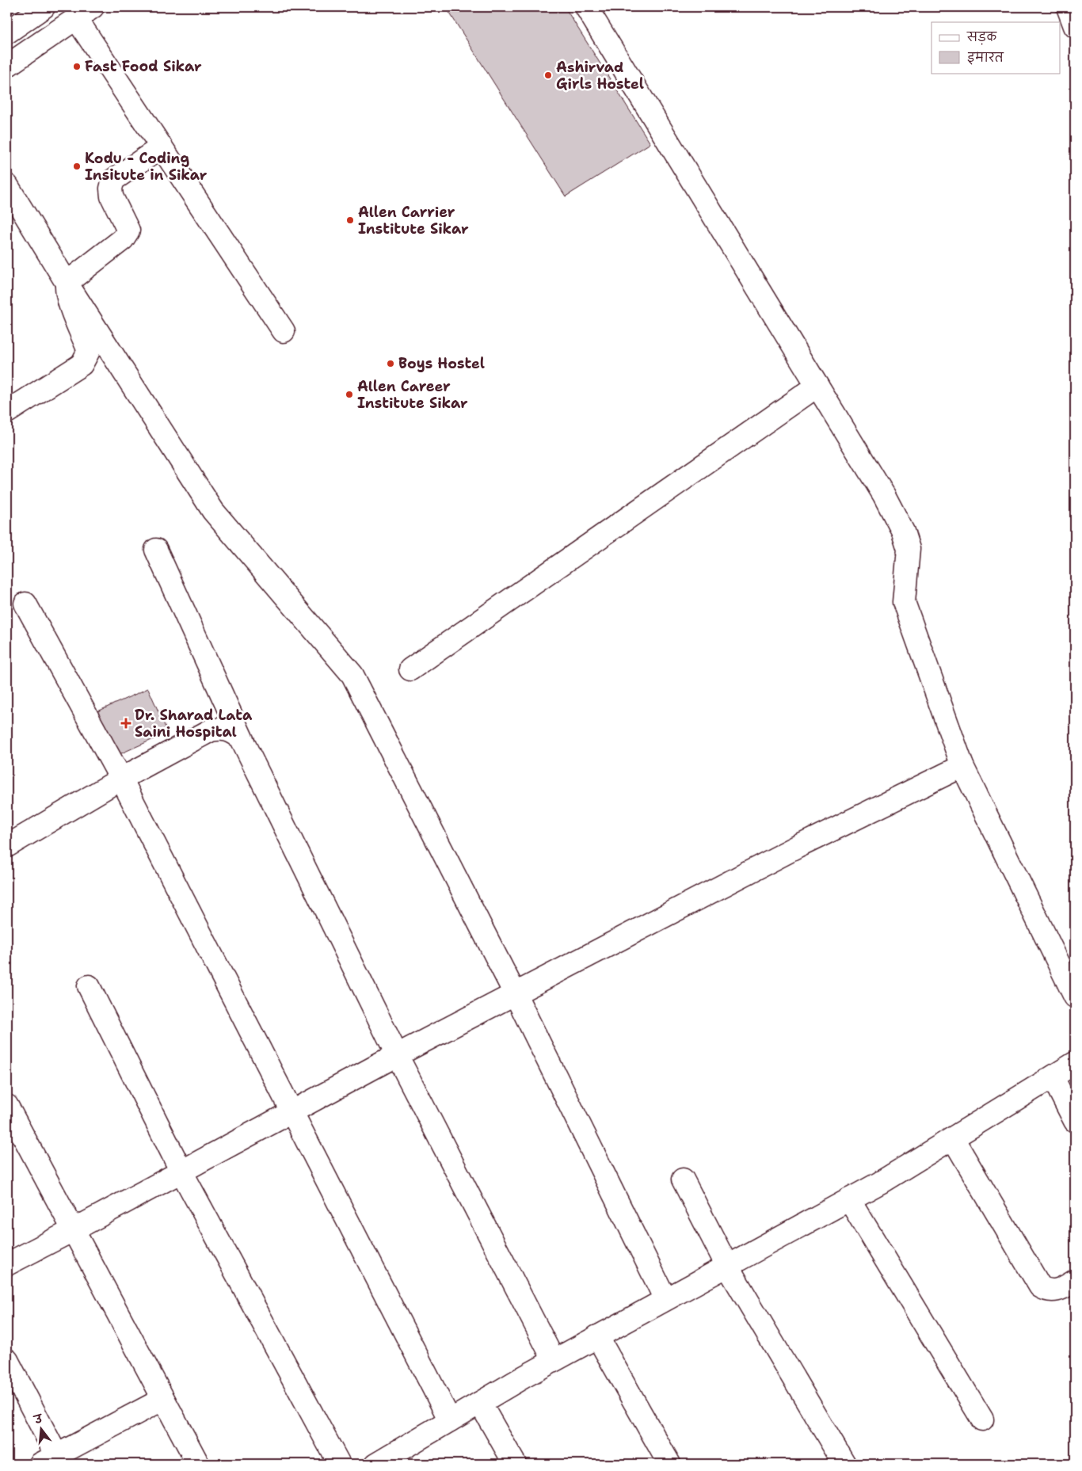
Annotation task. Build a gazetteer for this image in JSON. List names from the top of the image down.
{
  "places": {
    "other": [
      "Fast Food Sikar",
      "Ashirvad Girls Hostel",
      "Kodu - Coding Insitute in Sikar",
      "Allen Carrier Institute Sikar",
      "Boys Hostel",
      "Allen Career Institute Sikar"
    ],
    "health": ["Dr. Sharad Lata Saini Hospital"]
  },
  "legend": ["सड़क", "इमारत"],
  "north": "top"
}
